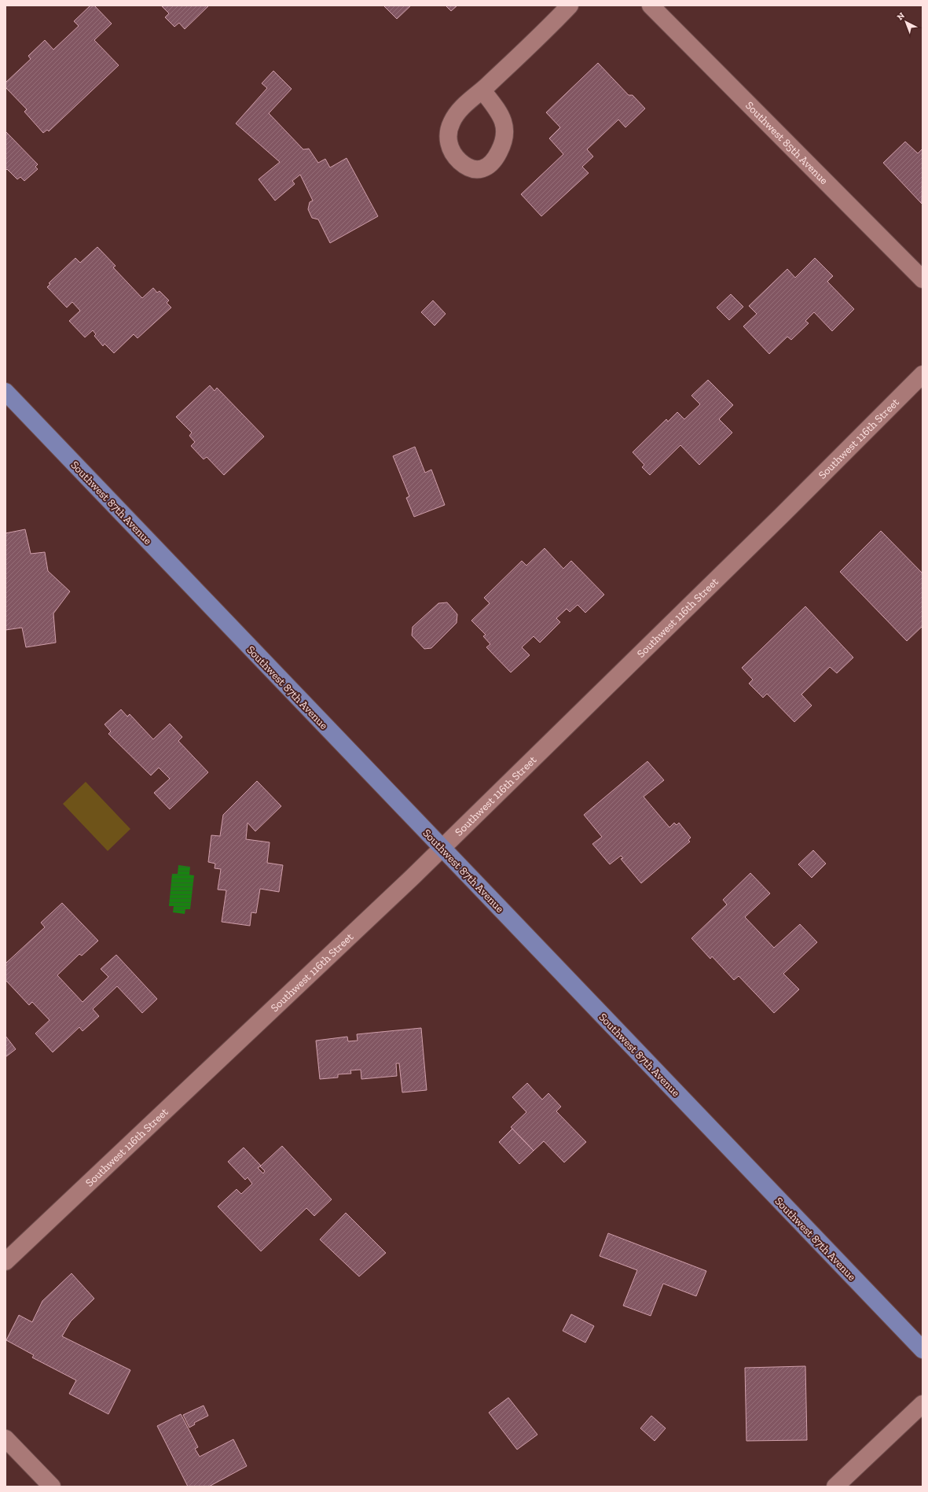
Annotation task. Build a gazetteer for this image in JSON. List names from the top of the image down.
{
  "streets": {
    "main road": ["Southwest 87th Avenue"],
    "street": ["Southwest 85th Avenue", "Southwest 116th Street"]
  },
  "crossings": [
    ["Southwest 116th Street", "Southwest 87th Avenue"]
  ],
  "north": "top left"
}
